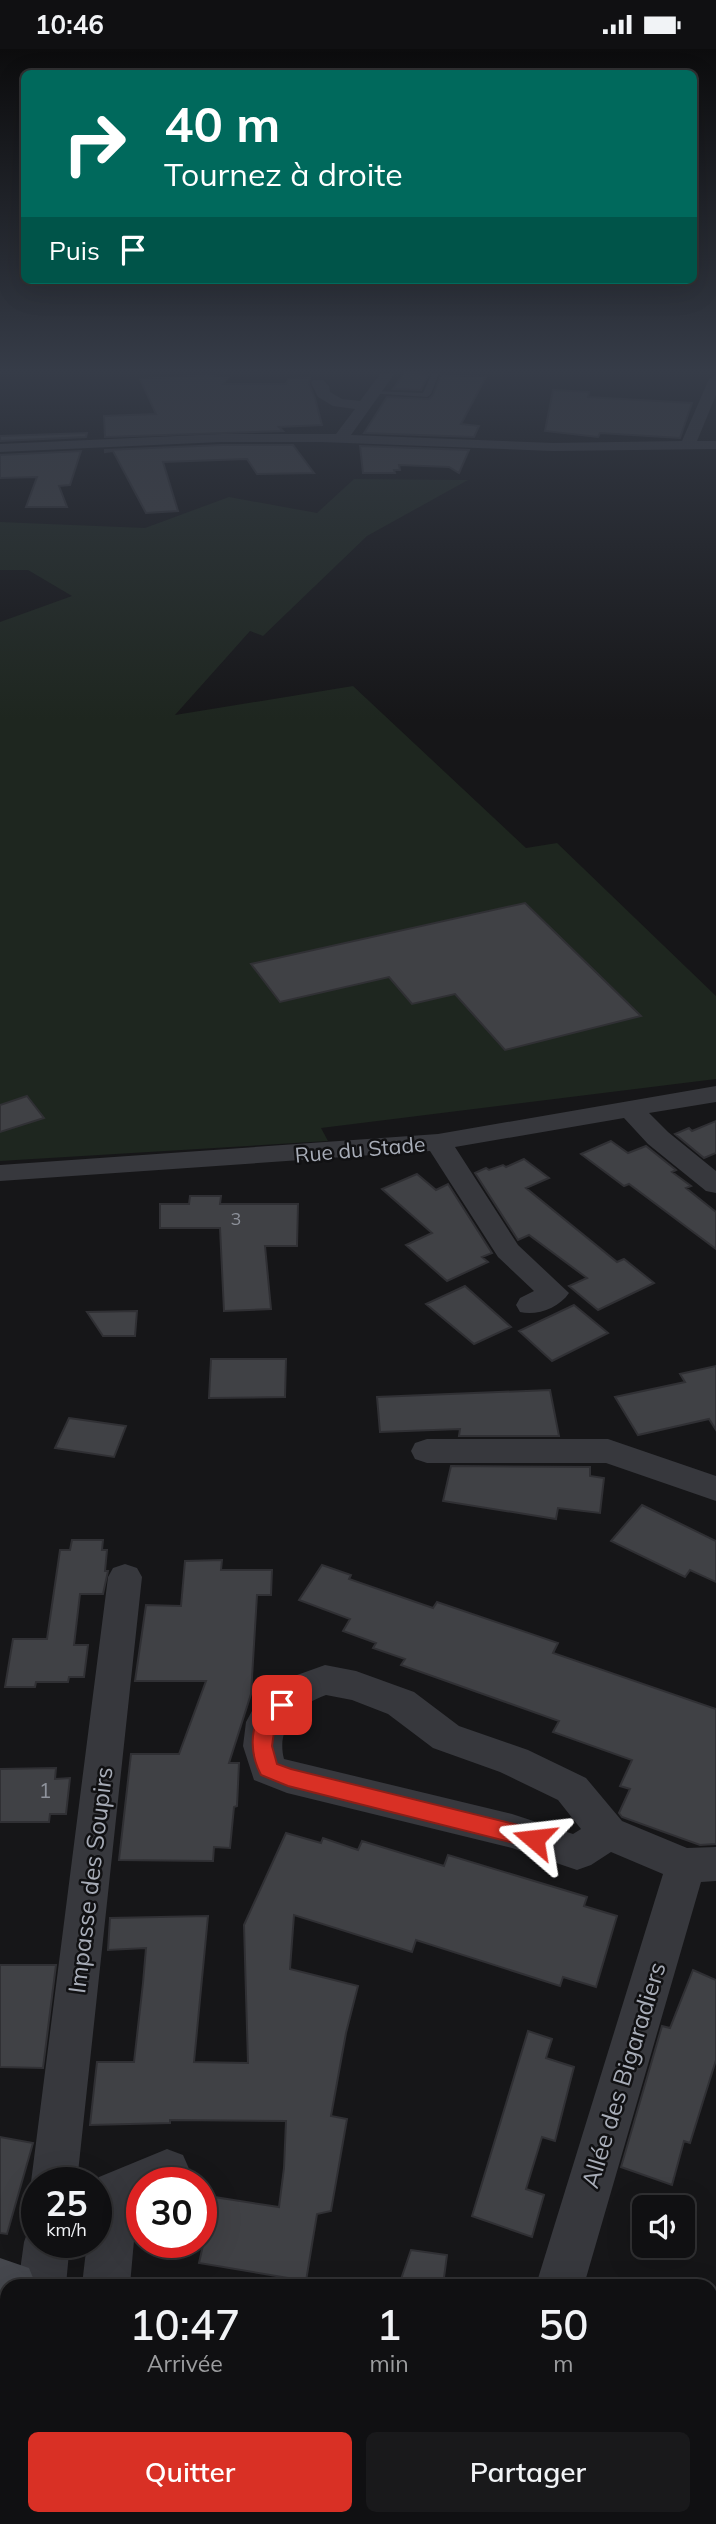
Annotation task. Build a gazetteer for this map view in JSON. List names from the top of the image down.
{
  "streets": {
    "street": ["Rue du Stade", "Impasse des Soupirs", "Allée des Bigaradiers"]
  },
  "house_numbers": ["3", "1"],
  "page": {
    "status": "10:46",
    "turn": ["40 m", "Tournez à droite"],
    "then": "Puis",
    "speed": "25 km/h",
    "limit": "30",
    "eta": [
      "10:47",
      "Arrivée",
      "1",
      "min",
      "50",
      "m"
    ],
    "buttons": ["Quitter", "Partager"]
  }
}
